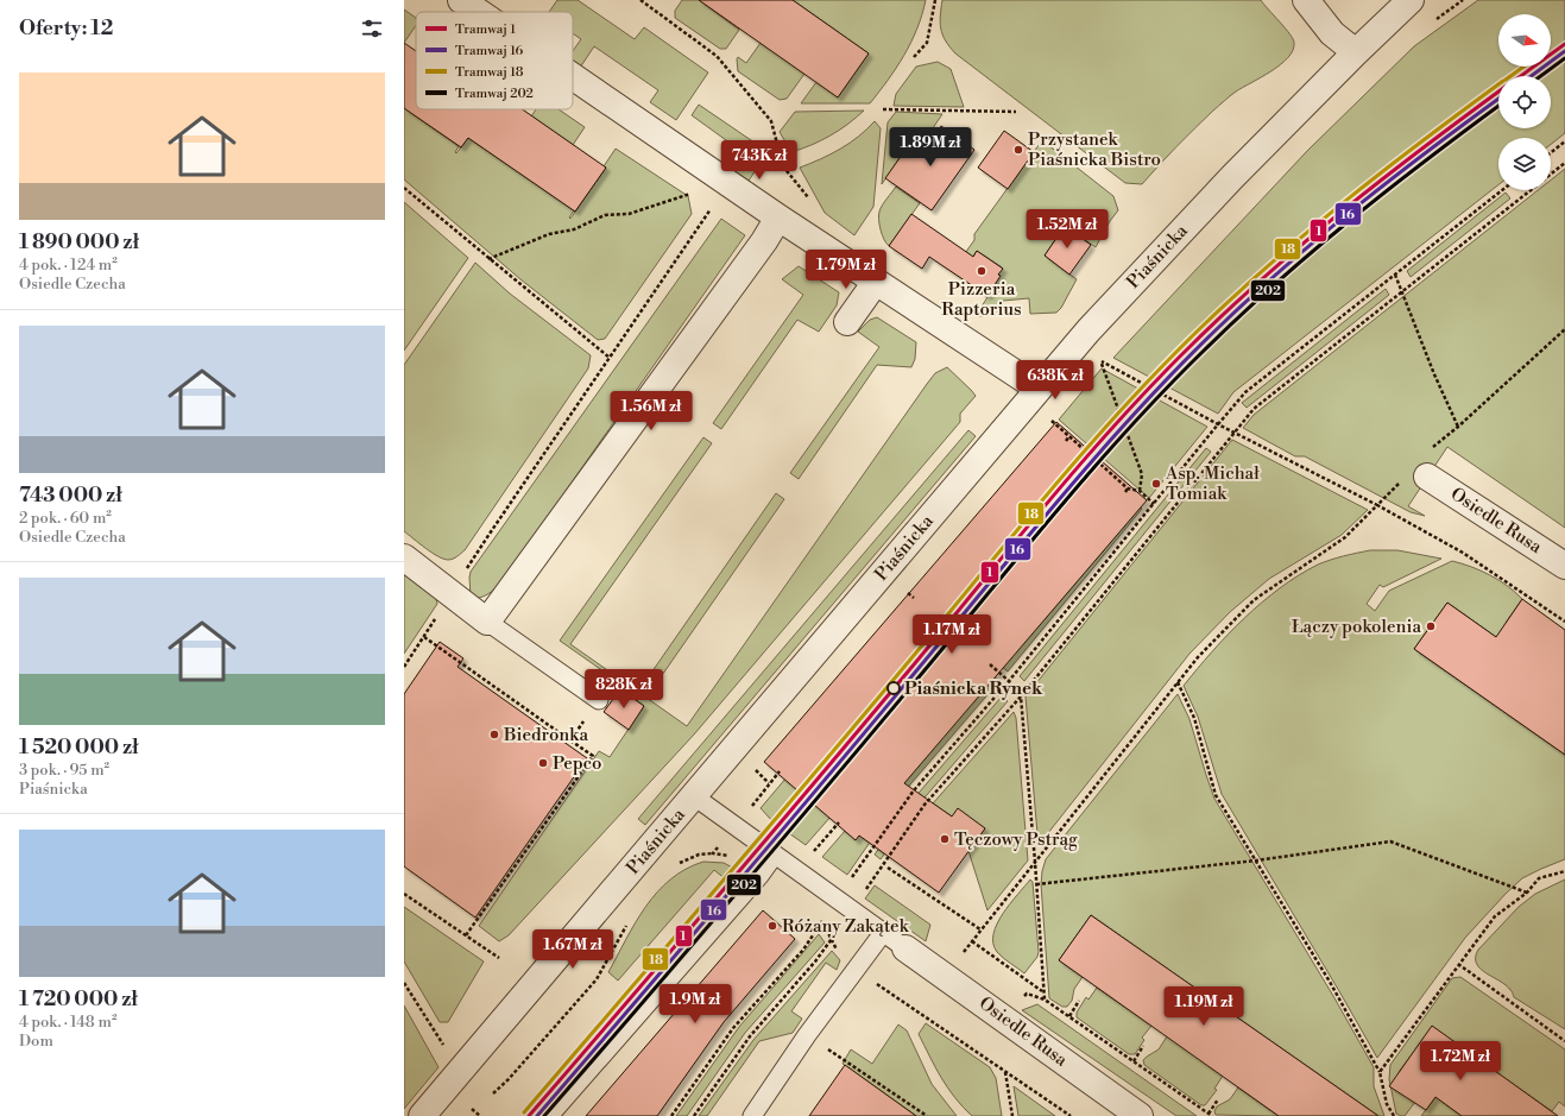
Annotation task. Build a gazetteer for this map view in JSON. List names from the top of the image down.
{
  "streets": {
    "street": ["Piaśnicka", "Osiedle Rusa"]
  },
  "places": [
    "Przystanek Piaśnicka Bistro",
    "Pizzeria Raptorius",
    "Asp. Michał Tomiak",
    "Łączy pokolenia",
    "Piaśnicka Rynek",
    "Biedronka",
    "Pepco",
    "Tęczowy Pstrąg",
    "Różany Zakątek"
  ],
  "lines": [
    "tram line 1",
    "tram line 16",
    "tram line 202",
    "tram line 18"
  ],
  "legend": [
    "Tramwaj 1",
    "Tramwaj 16",
    "Tramwaj 18",
    "Tramwaj 202"
  ],
  "north": "right",
  "page": {
    "heading": "Oferty: 12",
    "list": [
      {
        "name": "1 890 000 zł",
        "note": "4 pok. · 124 m² · Osiedle Czecha"
      },
      {
        "name": "743 000 zł",
        "note": "2 pok. · 60 m² · Osiedle Czecha"
      },
      {
        "name": "1 520 000 zł",
        "note": "3 pok. · 95 m² · Piaśnicka"
      },
      {
        "name": "1 720 000 zł",
        "note": "4 pok. · 148 m² · Dom"
      }
    ],
    "price": [
      "1.89M zł",
      "743K zł",
      "1.52M zł",
      "1.79M zł",
      "638K zł",
      "1.56M zł",
      "1.17M zł",
      "828K zł",
      "1.67M zł",
      "1.9M zł",
      "1.19M zł",
      "1.72M zł"
    ]
  }
}
